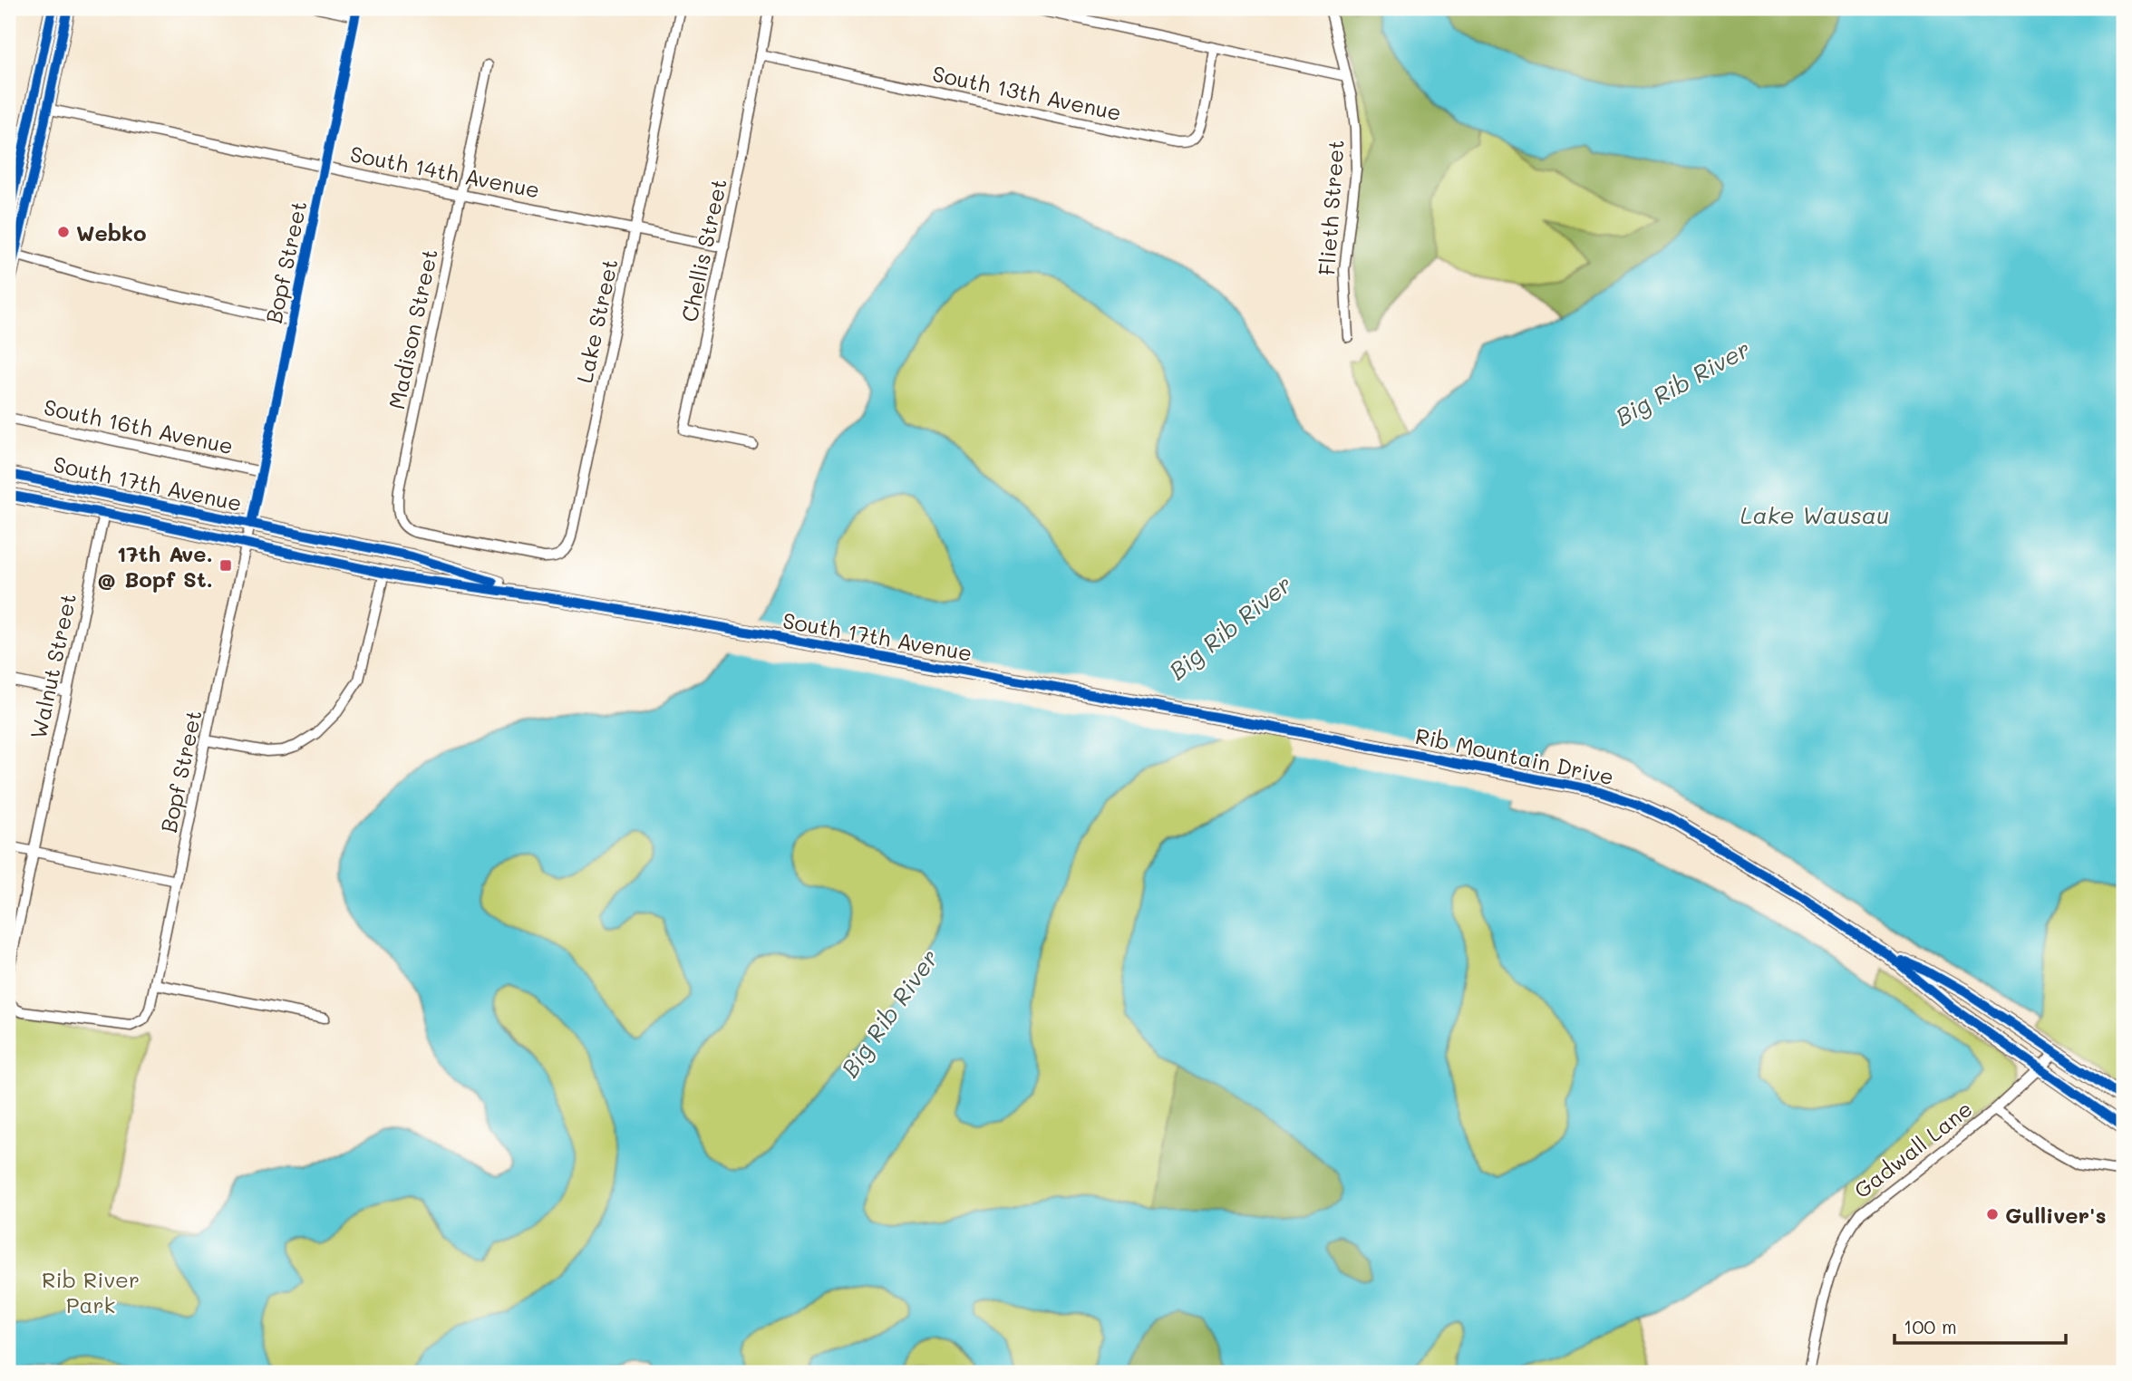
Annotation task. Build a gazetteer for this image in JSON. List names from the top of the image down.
{
  "streets": {
    "main road": ["South 17th Avenue", "Rib Mountain Drive"],
    "street": [
      "South 13th Avenue",
      "South 14th Avenue",
      "Flieth Street",
      "Chellis Street",
      "Bopf Street",
      "Lake Street",
      "Madison Street",
      "South 16th Avenue",
      "Walnut Street",
      "Gadwall Lane"
    ]
  },
  "crossings": [
    ["South 13th Avenue", "Chellis Street"],
    ["South 14th Avenue", "Chellis Street"],
    ["South 14th Avenue", "Bopf Street"],
    ["South 14th Avenue", "Lake Street"],
    ["South 14th Avenue", "Madison Street"],
    ["Bopf Street", "South 16th Avenue"],
    ["Bopf Street", "South 17th Avenue"],
    ["Lake Street", "Madison Street"],
    ["South 17th Avenue", "Walnut Street"],
    ["South 17th Avenue", "Rib Mountain Drive"],
    ["Rib Mountain Drive", "Gadwall Lane"]
  ],
  "water": ["Big Rib River", "Lake Wausau"],
  "parks": ["Rib River Park"],
  "places": {
    "other": ["Webko", "Gulliver's"],
    "transit": ["17th Ave. @ Bopf St."]
  },
  "scale_bar": "100 m"
}
